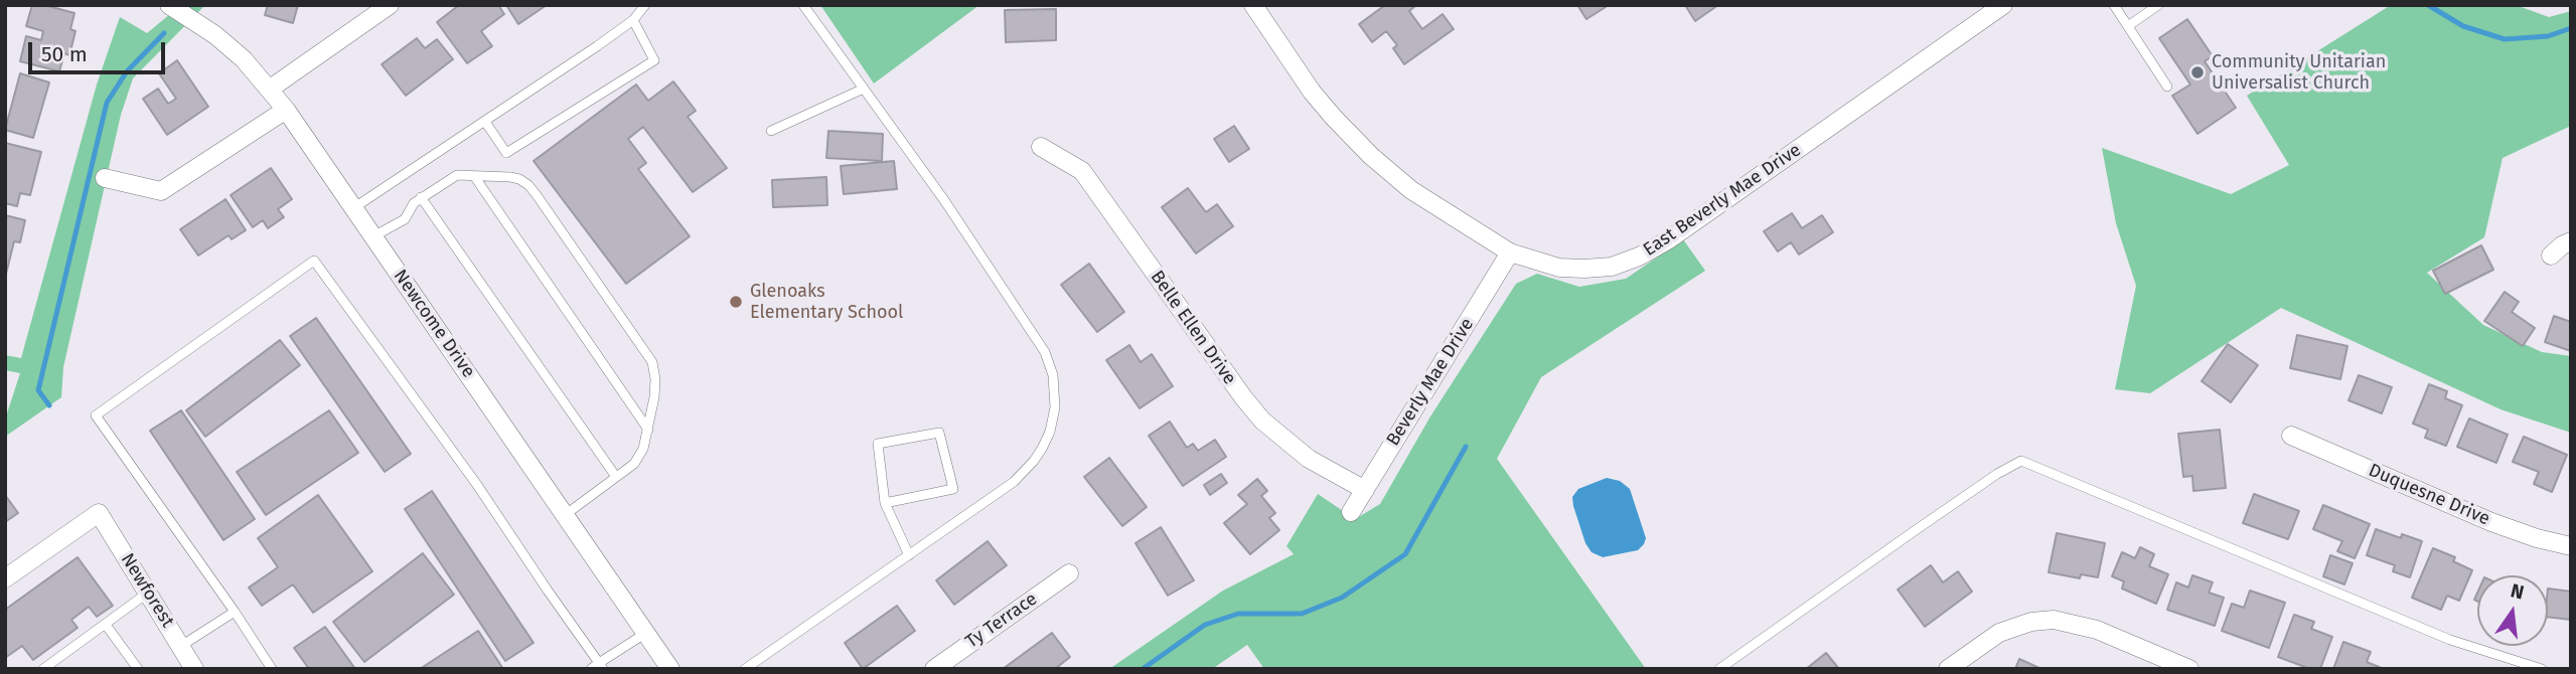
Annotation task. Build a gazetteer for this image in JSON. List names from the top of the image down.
{
  "streets": {
    "street": [
      "East Beverly Mae Drive",
      "Newcome Drive",
      "Belle Ellen Drive",
      "Beverly Mae Drive",
      "Duquesne Drive",
      "Newforest",
      "Ty Terrace"
    ]
  },
  "crossings": [
    ["East Beverly Mae Drive", "Beverly Mae Drive"],
    ["Belle Ellen Drive", "Beverly Mae Drive"]
  ],
  "places": ["Community Unitarian Universalist Church", "Glenoaks Elementary School"],
  "scale_bar": "50 m",
  "north": "top"
}
